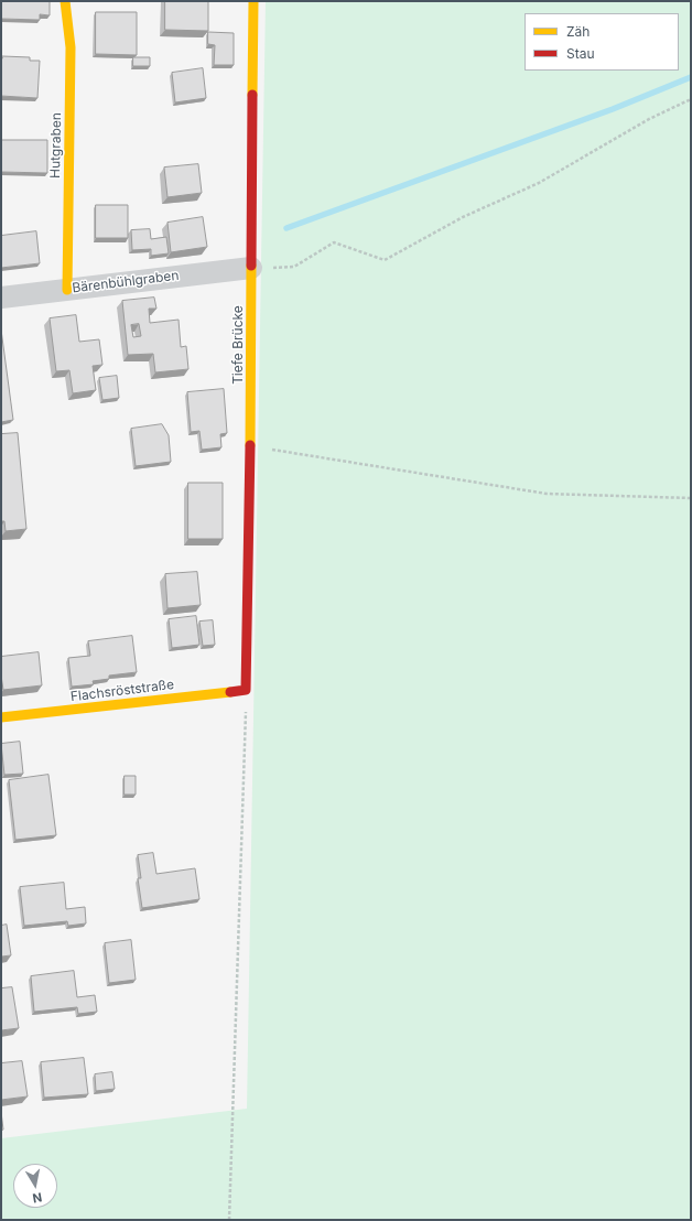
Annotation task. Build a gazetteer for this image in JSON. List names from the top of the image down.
{
  "streets": {
    "street": [
      "Hutgraben",
      "Bärenbühlgraben",
      "Tiefe Brücke",
      "Flachsröststraße"
    ]
  },
  "crossings": [
    ["Hutgraben", "Bärenbühlgraben"],
    ["Bärenbühlgraben", "Tiefe Brücke"],
    ["Tiefe Brücke", "Flachsröststraße"]
  ],
  "legend": ["Zäh", "Stau"],
  "north": "bottom"
}
